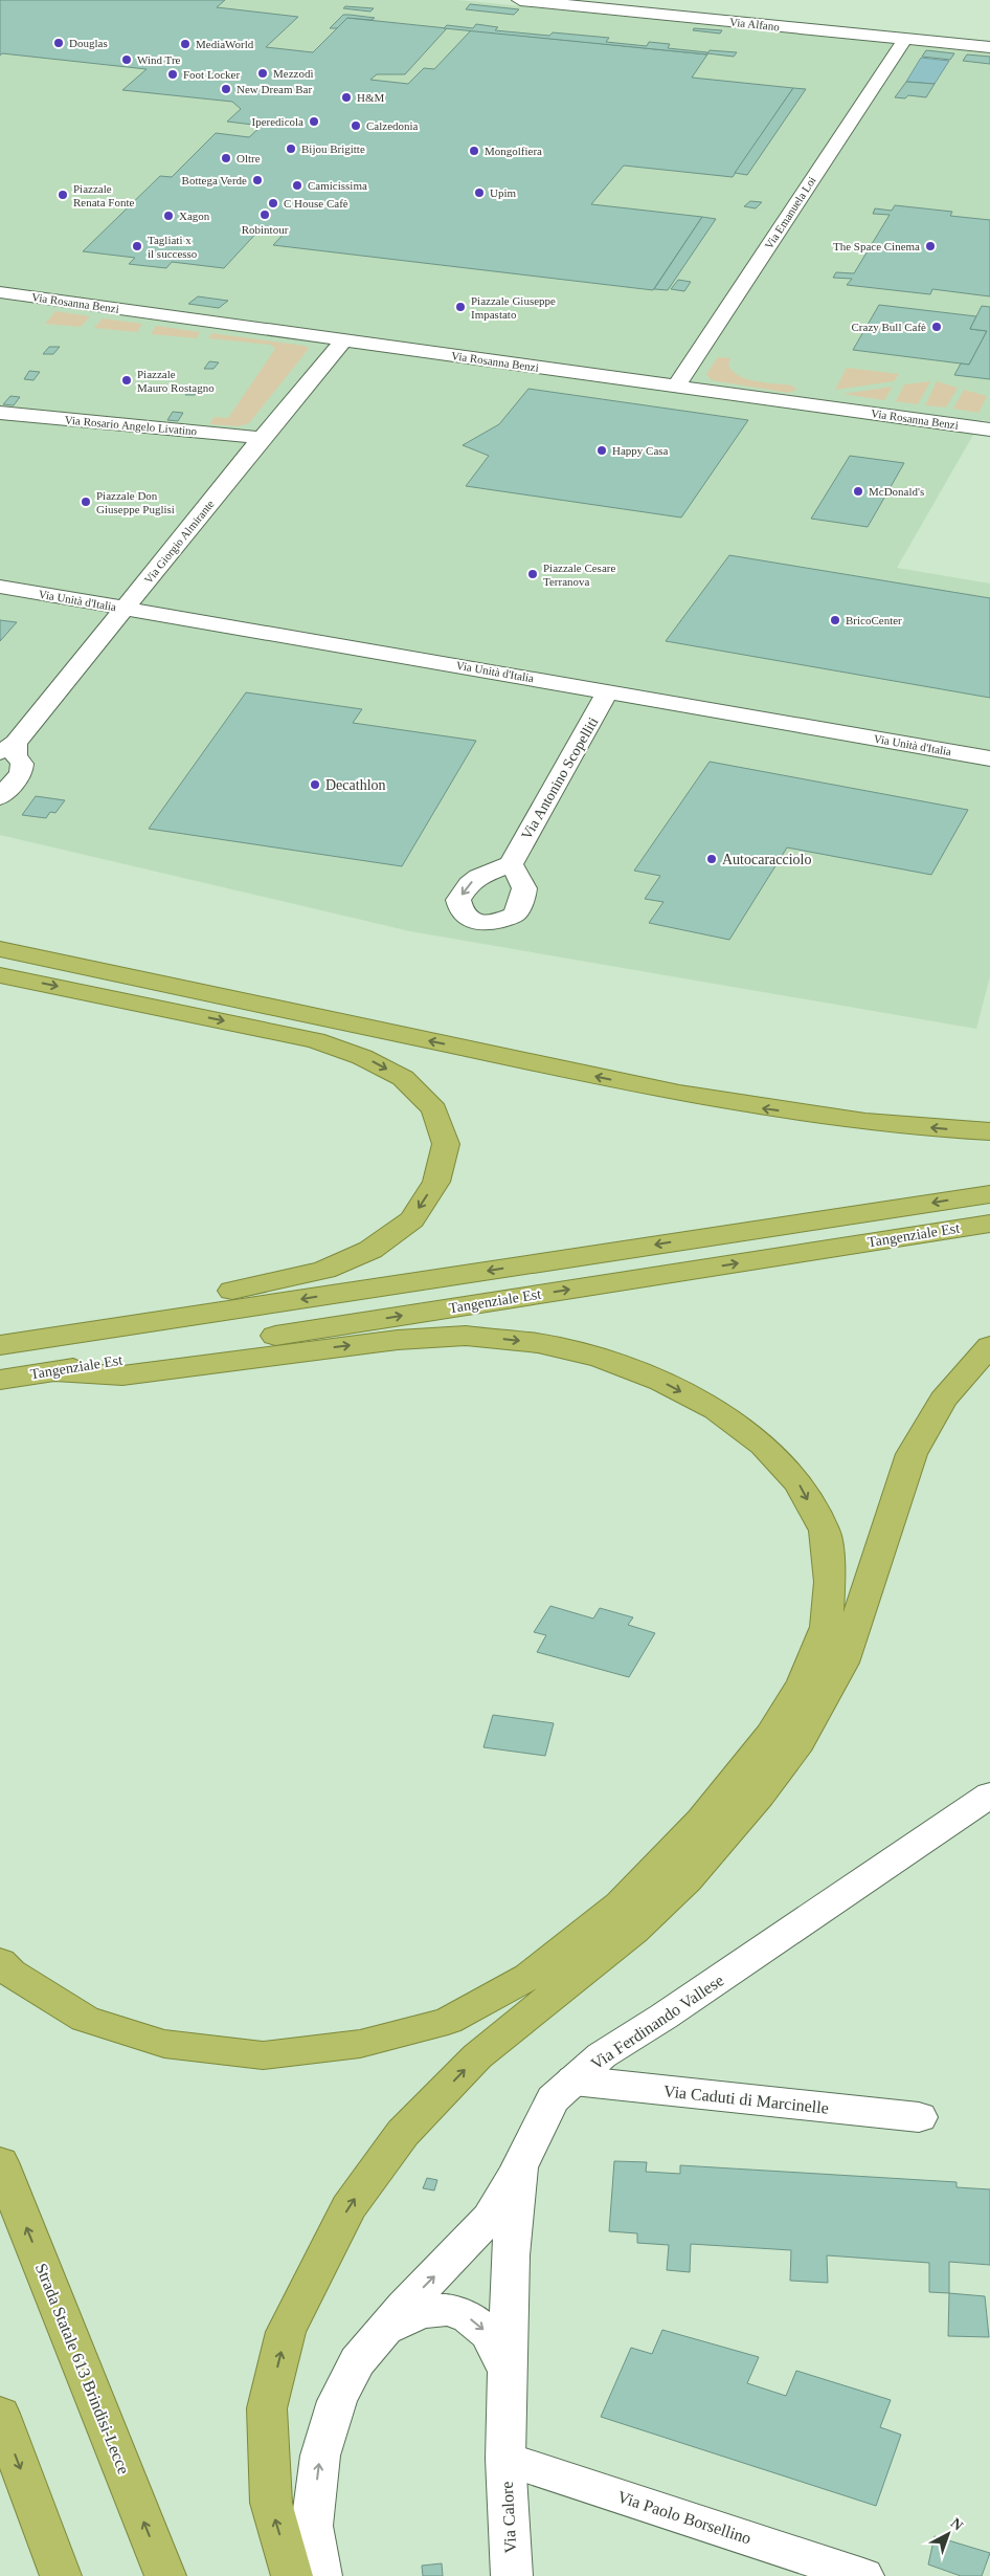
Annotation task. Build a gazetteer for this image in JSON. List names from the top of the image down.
{
  "streets": {
    "highway": ["Tangenziale Est", "Strada Statale 613 Brindisi-Lecce"],
    "street": [
      "Via Alfano",
      "Via Emanuela Loi",
      "Via Rosanna Benzi",
      "Via Rosario Angelo Livatino",
      "Via Giorgio Almirante",
      "Via Unità d'Italia",
      "Via Antonino Scopelliti",
      "Via Ferdinando Vallese",
      "Via Caduti di Marcinelle",
      "Via Calore",
      "Via Paolo Borsellino"
    ]
  },
  "crossings": [
    ["Via Alfano", "Via Emanuela Loi"],
    ["Via Emanuela Loi", "Via Rosanna Benzi"],
    ["Via Rosanna Benzi", "Via Giorgio Almirante"],
    ["Via Rosario Angelo Livatino", "Via Giorgio Almirante"],
    ["Via Giorgio Almirante", "Via Unità d'Italia"],
    ["Via Unità d'Italia", "Via Antonino Scopelliti"],
    ["Via Ferdinando Vallese", "Via Caduti di Marcinelle"],
    ["Via Ferdinando Vallese", "Via Calore"],
    ["Via Ferdinando Vallese", "Via Paolo Borsellino"],
    ["Via Calore", "Via Paolo Borsellino"]
  ],
  "places": [
    "Douglas",
    "MediaWorld",
    "Wind Tre",
    "Mezzodì",
    "Foot Locker",
    "New Dream Bar",
    "H&M",
    "Iperedicola",
    "Calzedonia",
    "Bijou Brigitte",
    "Mongolfiera",
    "Oltre",
    "Bottega Verde",
    "Camicissima",
    "Upim",
    "Piazzale Renata Fonte",
    "C House Cafè",
    "Robintour",
    "Xagon",
    "Tagliati x il successo",
    "The Space Cinema",
    "Piazzale Giuseppe Impastato",
    "Crazy Bull Cafè",
    "Piazzale Mauro Rostagno",
    "Happy Casa",
    "McDonald's",
    "Piazzale Don Giuseppe Puglisi",
    "Piazzale Cesare Terranova",
    "BricoCenter",
    "Decathlon",
    "Autocaracciolo"
  ],
  "north": "top right"
}
